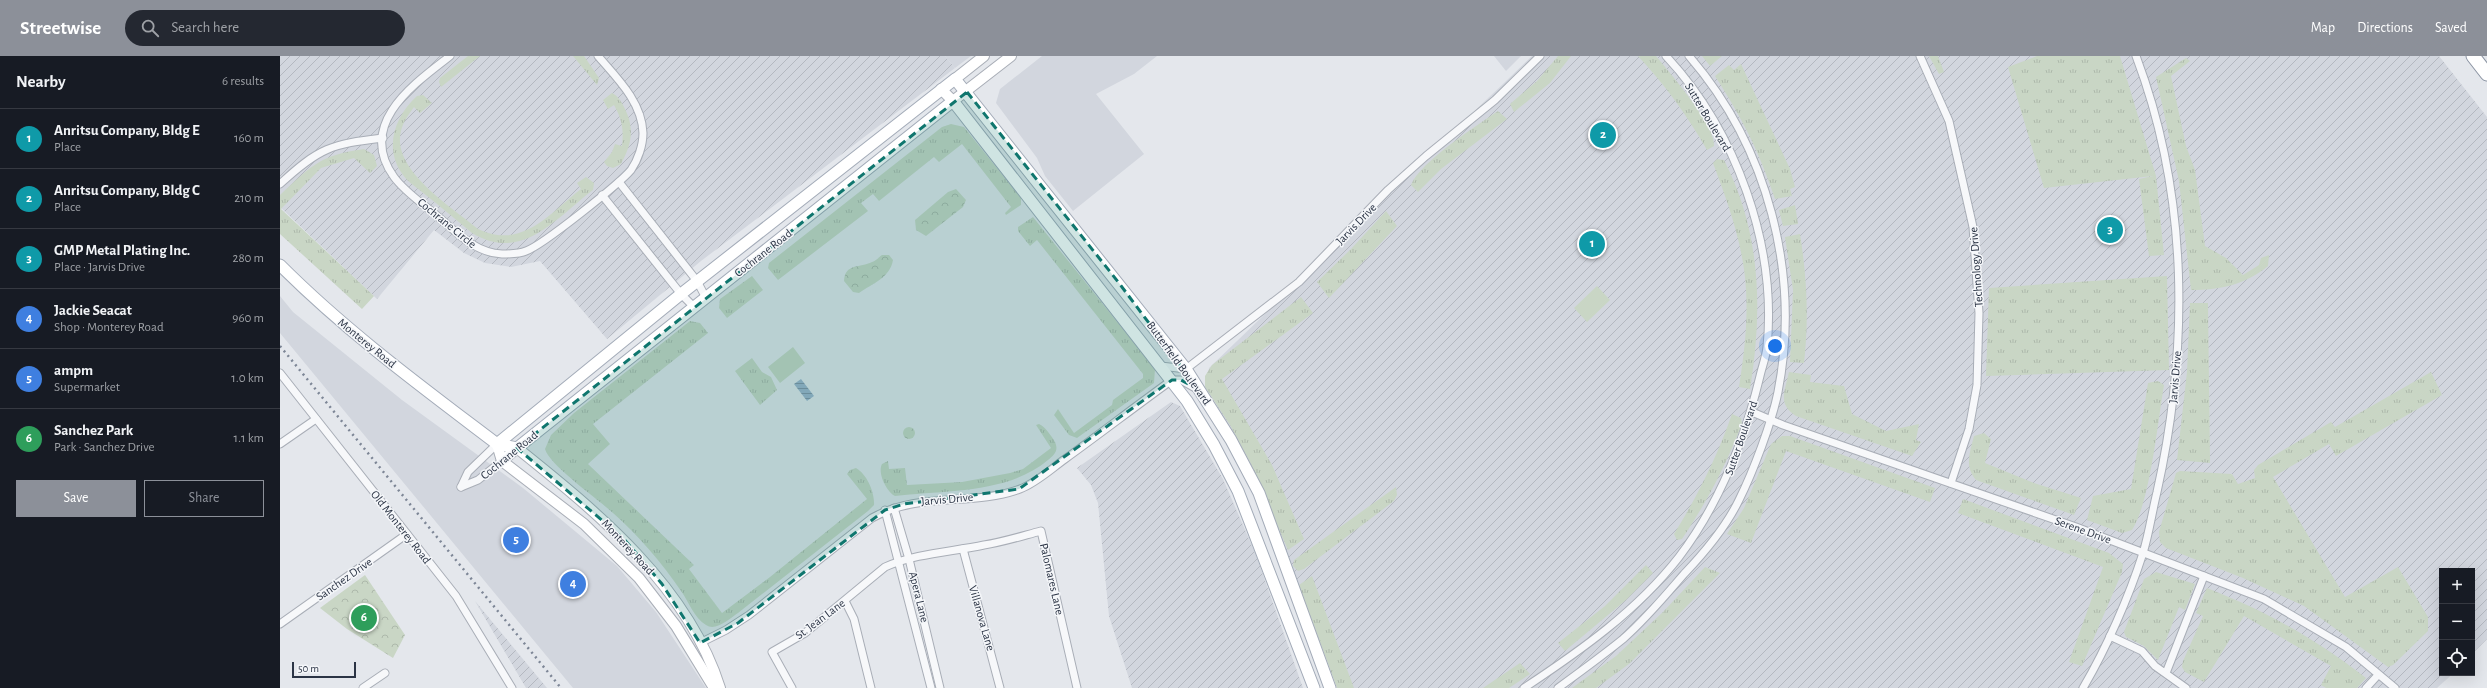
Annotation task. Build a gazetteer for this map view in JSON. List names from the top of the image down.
{
  "streets": {
    "main road": ["Cochrane Road", "Monterey Road", "Butterfield Boulevard"],
    "street": [
      "Sutter Boulevard",
      "Cochrane Circle",
      "Jarvis Drive",
      "Technology Drive",
      "Old Monterey Road",
      "Serene Drive",
      "Sanchez Drive",
      "Palomares Lane",
      "Apera Lane",
      "Villanova Lane",
      "St. Jean Lane"
    ]
  },
  "crossings": [
    ["Sutter Boulevard", "Serene Drive"],
    ["Jarvis Drive", "Monterey Road"],
    ["Jarvis Drive", "Butterfield Boulevard"],
    ["Jarvis Drive", "Serene Drive"],
    ["Jarvis Drive", "Apera Lane"],
    ["Cochrane Road", "Monterey Road"],
    ["Cochrane Road", "Butterfield Boulevard"],
    ["Technology Drive", "Serene Drive"],
    ["Old Monterey Road", "Sanchez Drive"],
    ["Palomares Lane", "Apera Lane"],
    ["Palomares Lane", "Villanova Lane"],
    ["Palomares Lane", "St. Jean Lane"],
    ["Apera Lane", "St. Jean Lane"]
  ],
  "scale_bar": "50 m",
  "page": {
    "header": "Streetwise",
    "search": "Search here",
    "nav": ["Map", "Directions", "Saved"],
    "heading": ["Nearby", "6 results"],
    "list": [
      {
        "mark": "1",
        "name": "Anritsu Company, Bldg E",
        "note": "Place",
        "value": "160 m"
      },
      {
        "mark": "2",
        "name": "Anritsu Company, Bldg C",
        "note": "Place",
        "value": "210 m"
      },
      {
        "mark": "3",
        "name": "GMP Metal Plating Inc.",
        "note": "Place · Jarvis Drive",
        "value": "280 m"
      },
      {
        "mark": "4",
        "name": "Jackie Seacat",
        "note": "Shop · Monterey Road",
        "value": "960 m"
      },
      {
        "mark": "5",
        "name": "ampm",
        "note": "Supermarket",
        "value": "1.0 km"
      },
      {
        "mark": "6",
        "name": "Sanchez Park",
        "note": "Park · Sanchez Drive",
        "value": "1.1 km"
      }
    ],
    "pins": [
      "2",
      "3",
      "1",
      "5",
      "4",
      "6"
    ],
    "buttons": ["Save", "Share"],
    "map_buttons": ["+", "−"],
    "scale": "50 m"
  }
}
